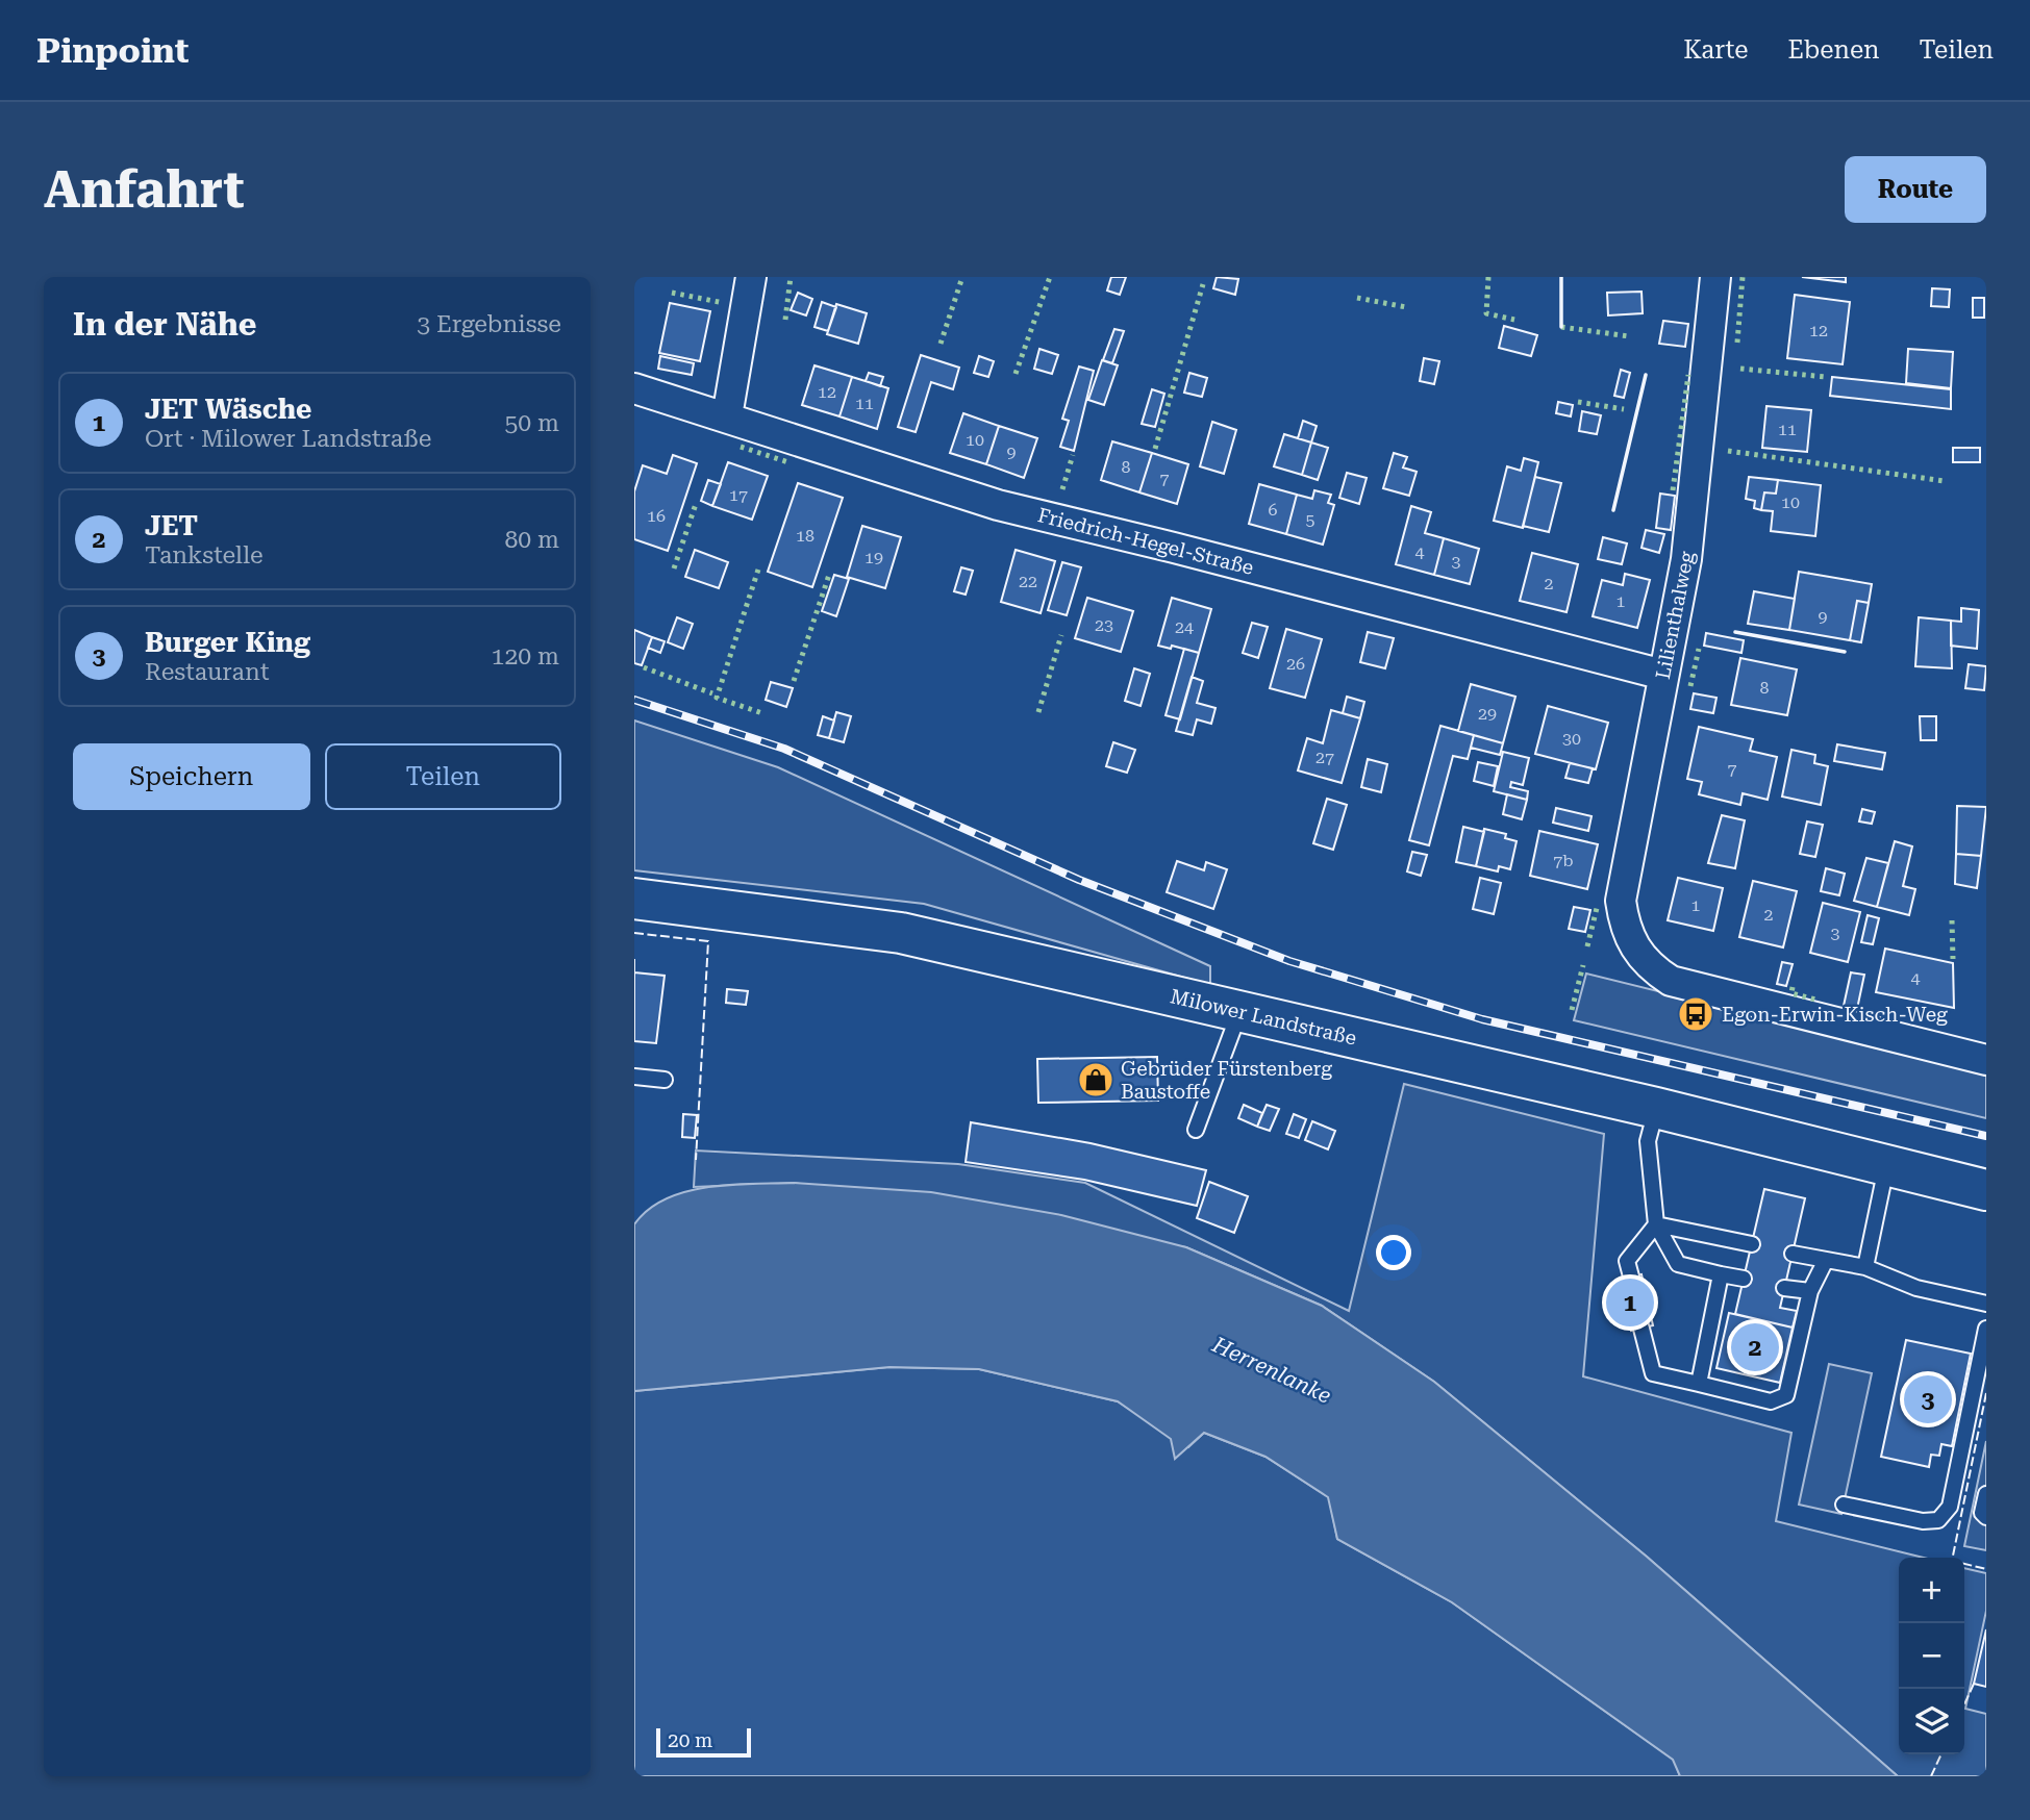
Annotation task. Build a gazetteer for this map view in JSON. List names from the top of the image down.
{
  "streets": {
    "main road": ["Milower Landstraße"],
    "street": ["Friedrich-Hegel-Straße", "Lilienthalweg"]
  },
  "crossings": [
    ["Friedrich-Hegel-Straße", "Lilienthalweg"]
  ],
  "water": ["Herrenlanke"],
  "places": {
    "bus stop": ["Egon-Erwin-Kisch-Weg"],
    "shop": ["Gebrüder Fürstenberg Baustoffe"]
  },
  "house_numbers": [
    "12",
    "12",
    "11",
    "11",
    "10",
    "9",
    "8",
    "7",
    "17",
    "10",
    "6",
    "16",
    "5",
    "18",
    "4",
    "19",
    "3",
    "22",
    "2",
    "1",
    "9",
    "23",
    "24",
    "26",
    "8",
    "29",
    "30",
    "27",
    "7",
    "7b",
    "1",
    "2",
    "3",
    "4"
  ],
  "scale_bar": "20 m",
  "page": {
    "header": "Pinpoint",
    "nav": ["Karte", "Ebenen", "Teilen"],
    "buttons": [
      "Route",
      ["Speichern", "Teilen"]
    ],
    "title": "Anfahrt",
    "heading": ["In der Nähe", "3 Ergebnisse"],
    "list": [
      {
        "mark": "1",
        "name": "JET Wäsche",
        "note": "Ort · Milower Landstraße",
        "value": "50 m"
      },
      {
        "mark": "2",
        "name": "JET",
        "note": "Tankstelle",
        "value": "80 m"
      },
      {
        "mark": "3",
        "name": "Burger King",
        "note": "Restaurant",
        "value": "120 m"
      }
    ],
    "pins": ["1", "2", "3"],
    "map_buttons": ["+", "−"],
    "scale": "20 m"
  }
}
